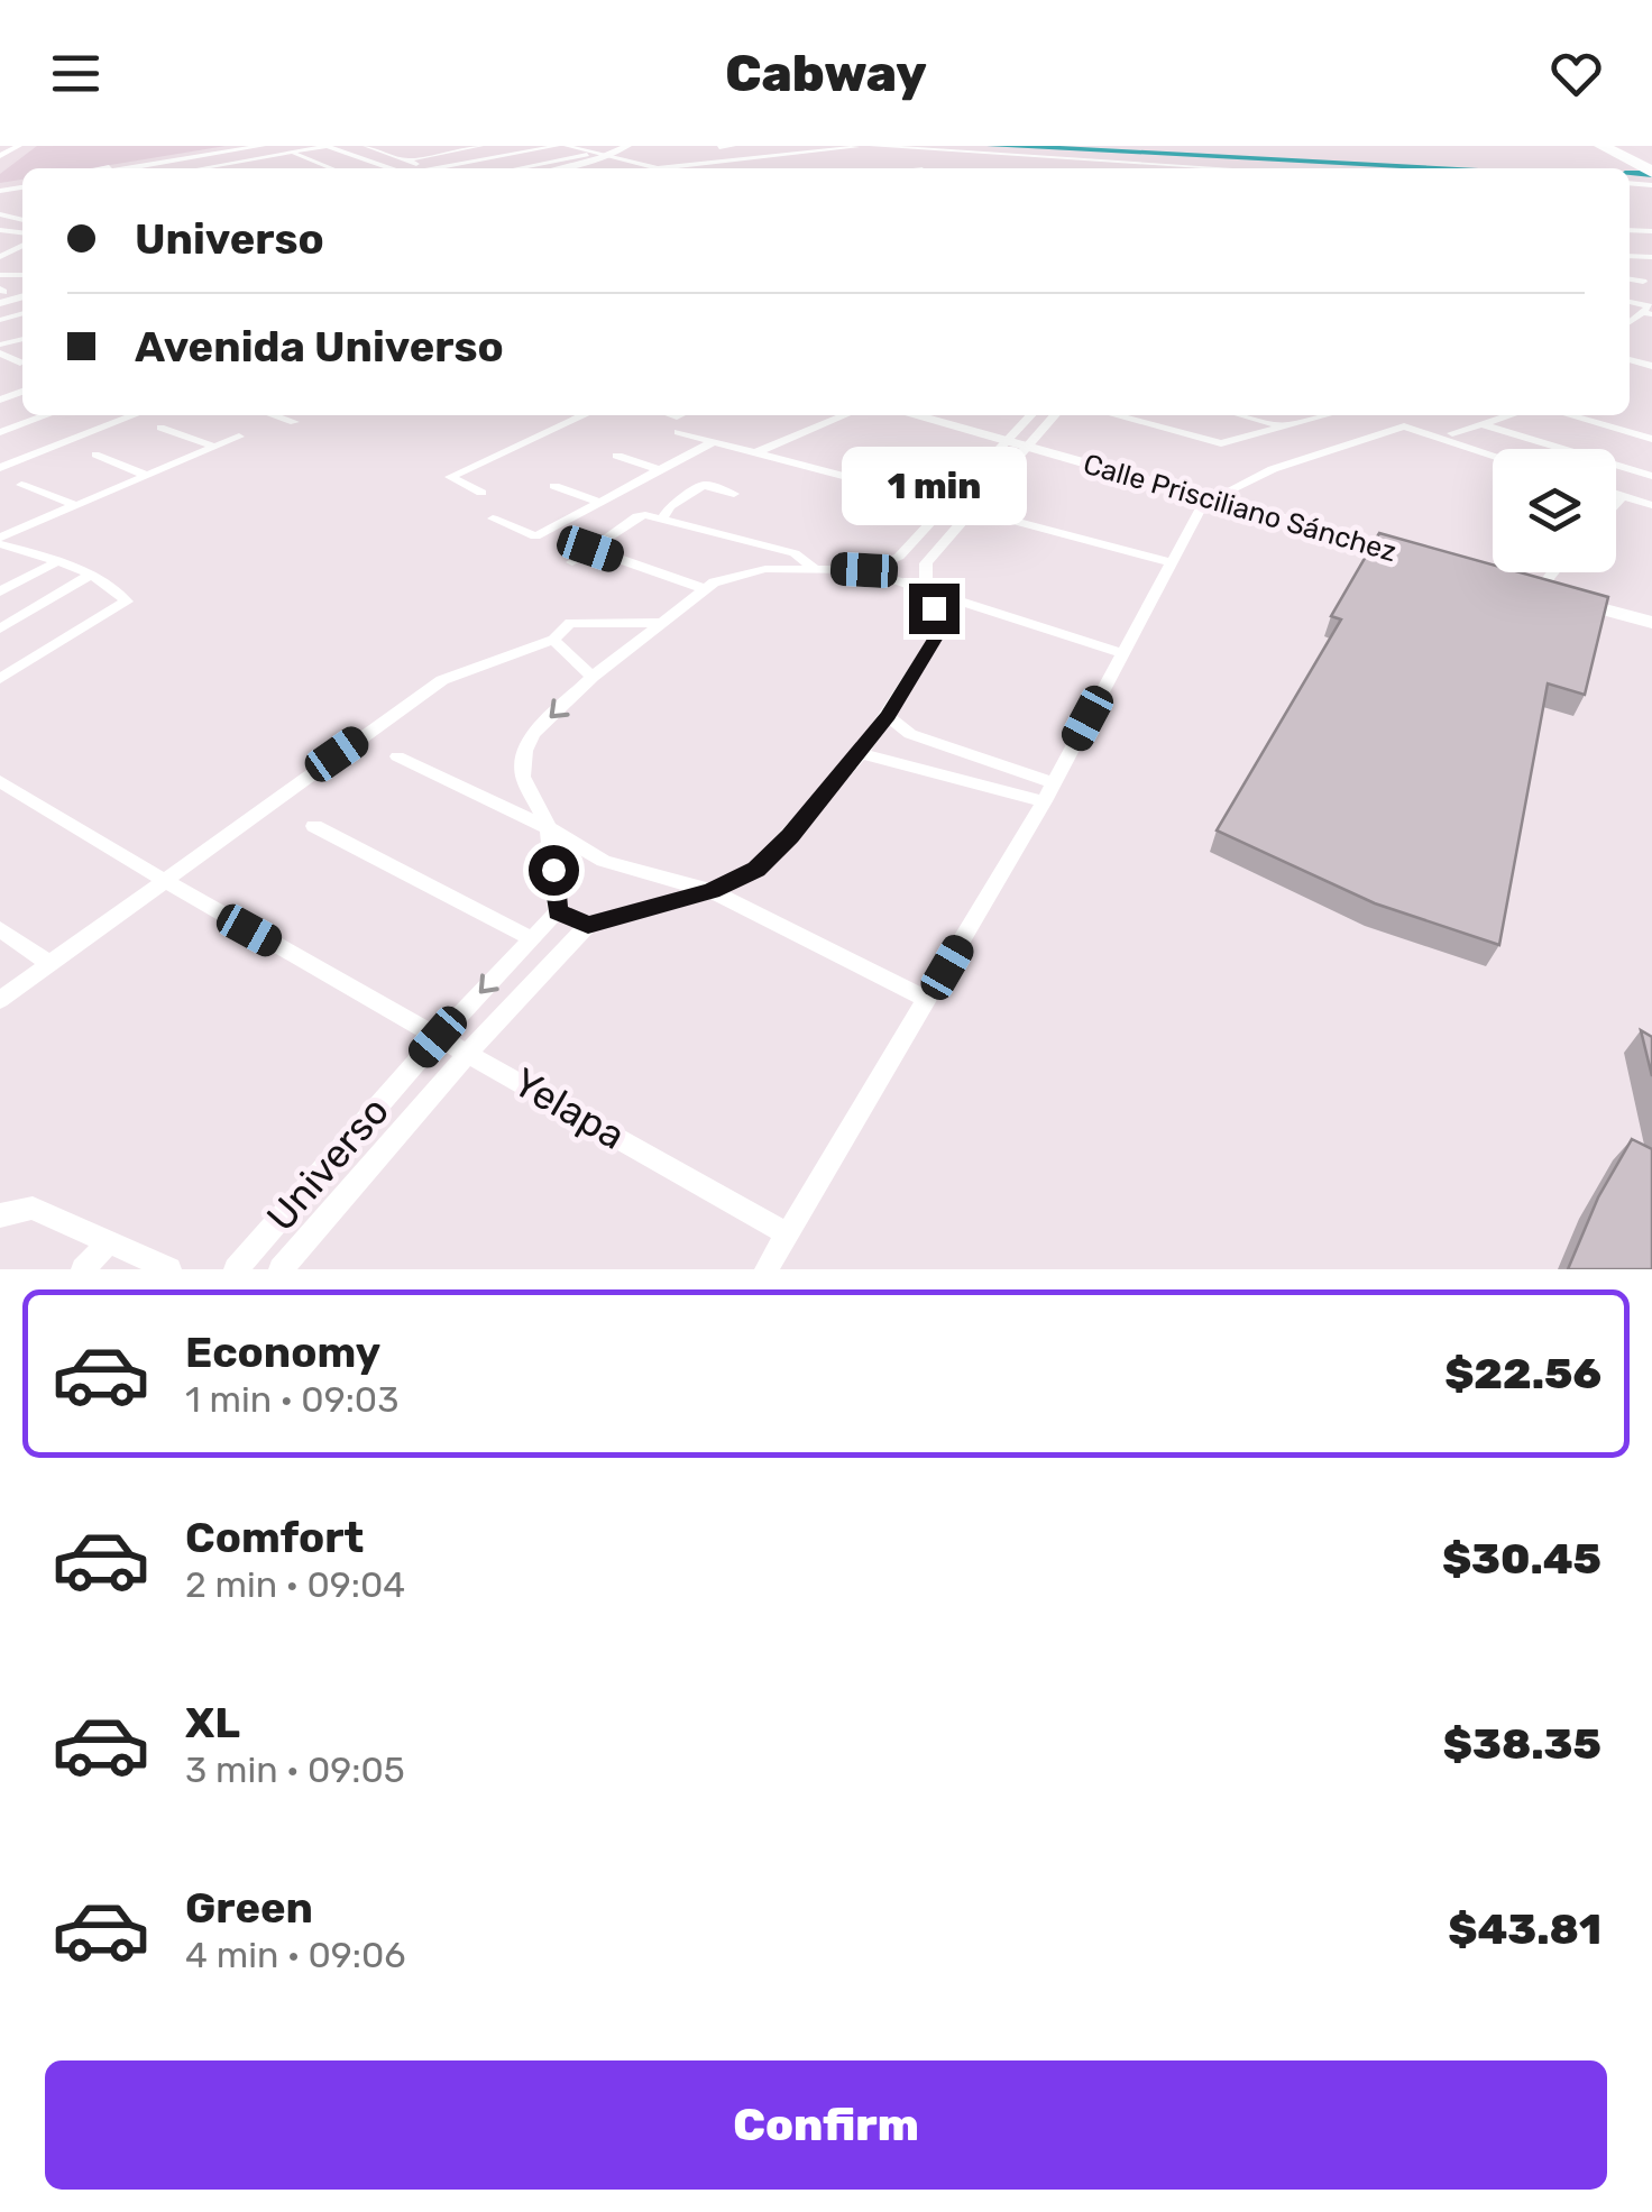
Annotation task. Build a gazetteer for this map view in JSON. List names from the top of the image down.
{
  "streets": {
    "main road": ["Calle Prisciliano Sánchez"],
    "street": ["Yelapa", "Universo"]
  },
  "crossings": [
    ["Yelapa", "Universo"]
  ],
  "page": {
    "header": "Cabway",
    "banner": ["Universo", "Avenida Universo"],
    "bubble": "1 min",
    "list": [
      {
        "name": "Economy",
        "note": "1 min · 09:03",
        "value": "$22.56"
      },
      {
        "name": "Comfort",
        "note": "2 min · 09:04",
        "value": "$30.45"
      },
      {
        "name": "XL",
        "note": "3 min · 09:05",
        "value": "$38.35"
      },
      {
        "name": "Green",
        "note": "4 min · 09:06",
        "value": "$43.81"
      }
    ],
    "buttons": "Confirm"
  }
}
